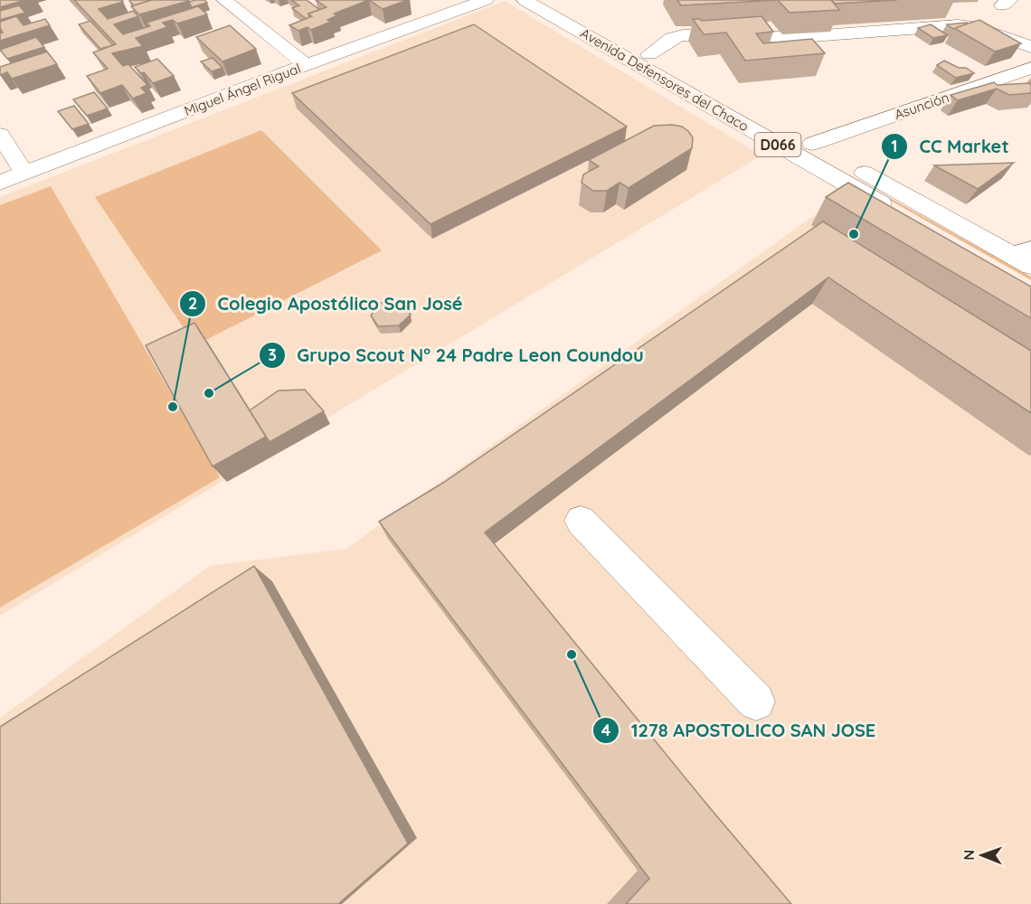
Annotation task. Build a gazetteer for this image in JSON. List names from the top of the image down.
{
  "streets": {
    "main road": [
      "Avenida Defensores del Chaco",
      "Miguel Ángel Rigual",
      "Asunción",
      "D066"
    ]
  },
  "crossings": [
    ["Avenida Defensores del Chaco", "Asunción"]
  ],
  "places": [
    "CC Market",
    "Grupo Scout N° 24 Padre Leon Coundou",
    "Colegio Apostólico San José",
    "1278 APOSTOLICO SAN JOSE"
  ],
  "north": "left"
}
